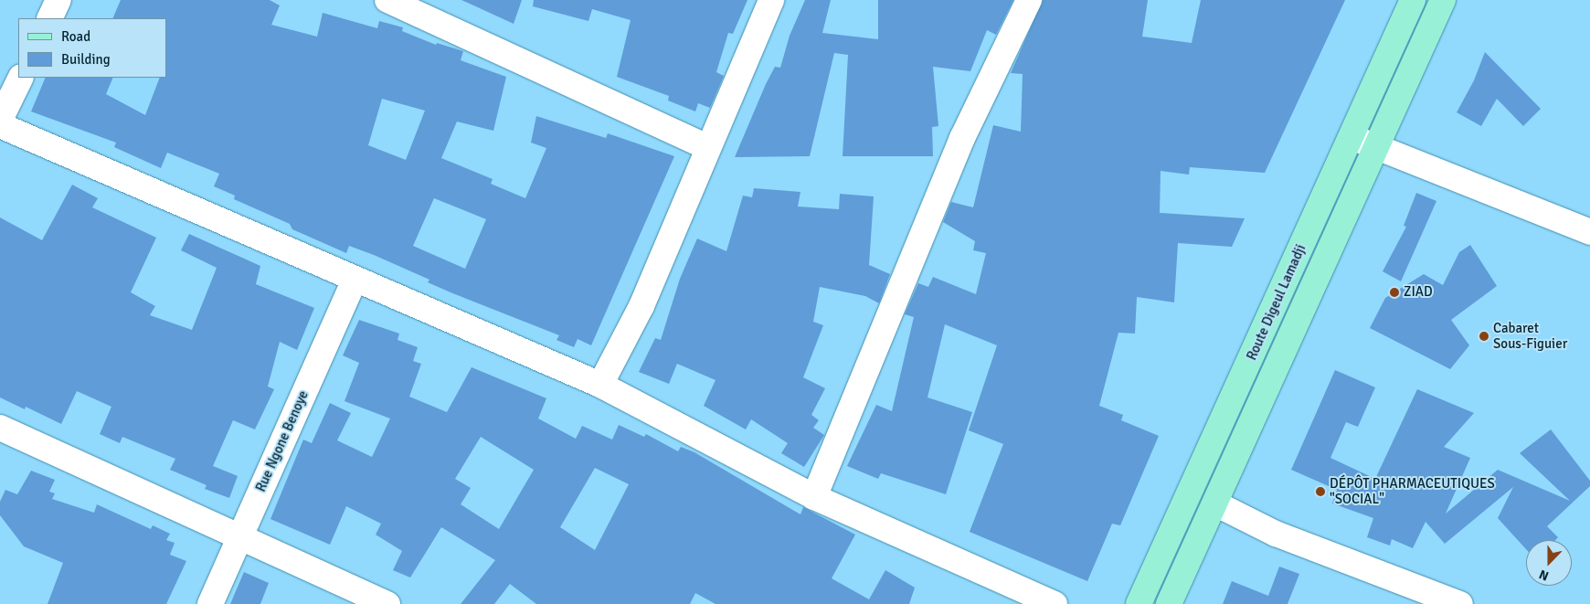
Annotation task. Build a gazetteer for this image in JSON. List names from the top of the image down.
{
  "streets": {
    "main road": ["Route Digeul Lamadji"],
    "street": ["Rue Ngone Benoye"]
  },
  "places": ["ZIAD", "Cabaret Sous-Figuier", "DÉPÔT PHARMACEUTIQUES \"SOCIAL\""],
  "legend": ["Road", "Building"],
  "north": "bottom"
}
